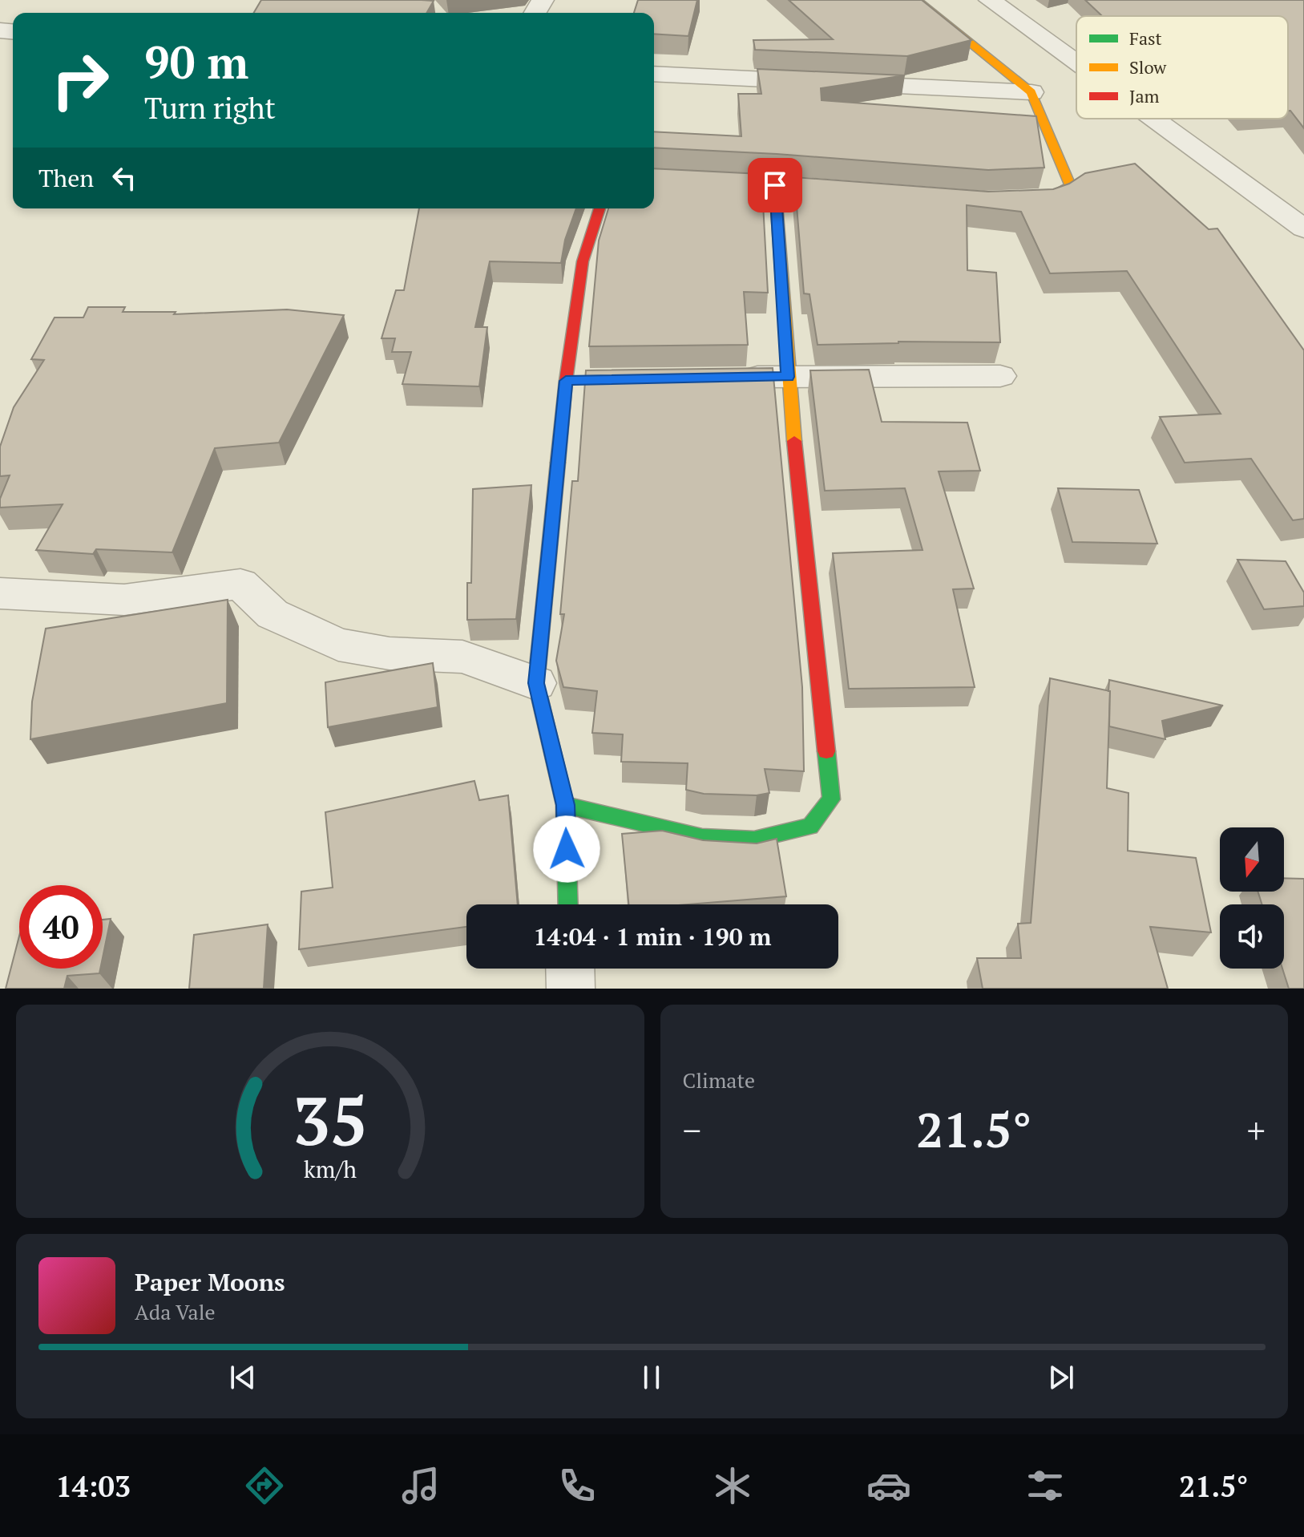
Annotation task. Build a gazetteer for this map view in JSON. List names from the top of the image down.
{
  "legend": ["Fast", "Slow", "Jam"],
  "north": "bottom",
  "page": {
    "turn": ["90 m", "Turn right"],
    "then": "Then",
    "limit": "40",
    "trip": "14:04 · 1 min · 190 m",
    "tile": "Climate",
    "heat": ["−", "21.5°", "+"],
    "song": ["Paper Moons", "Ada Vale"],
    "tabs": ["14:03", "21.5°"],
    "gauge": ["35", "km/h"]
  }
}
